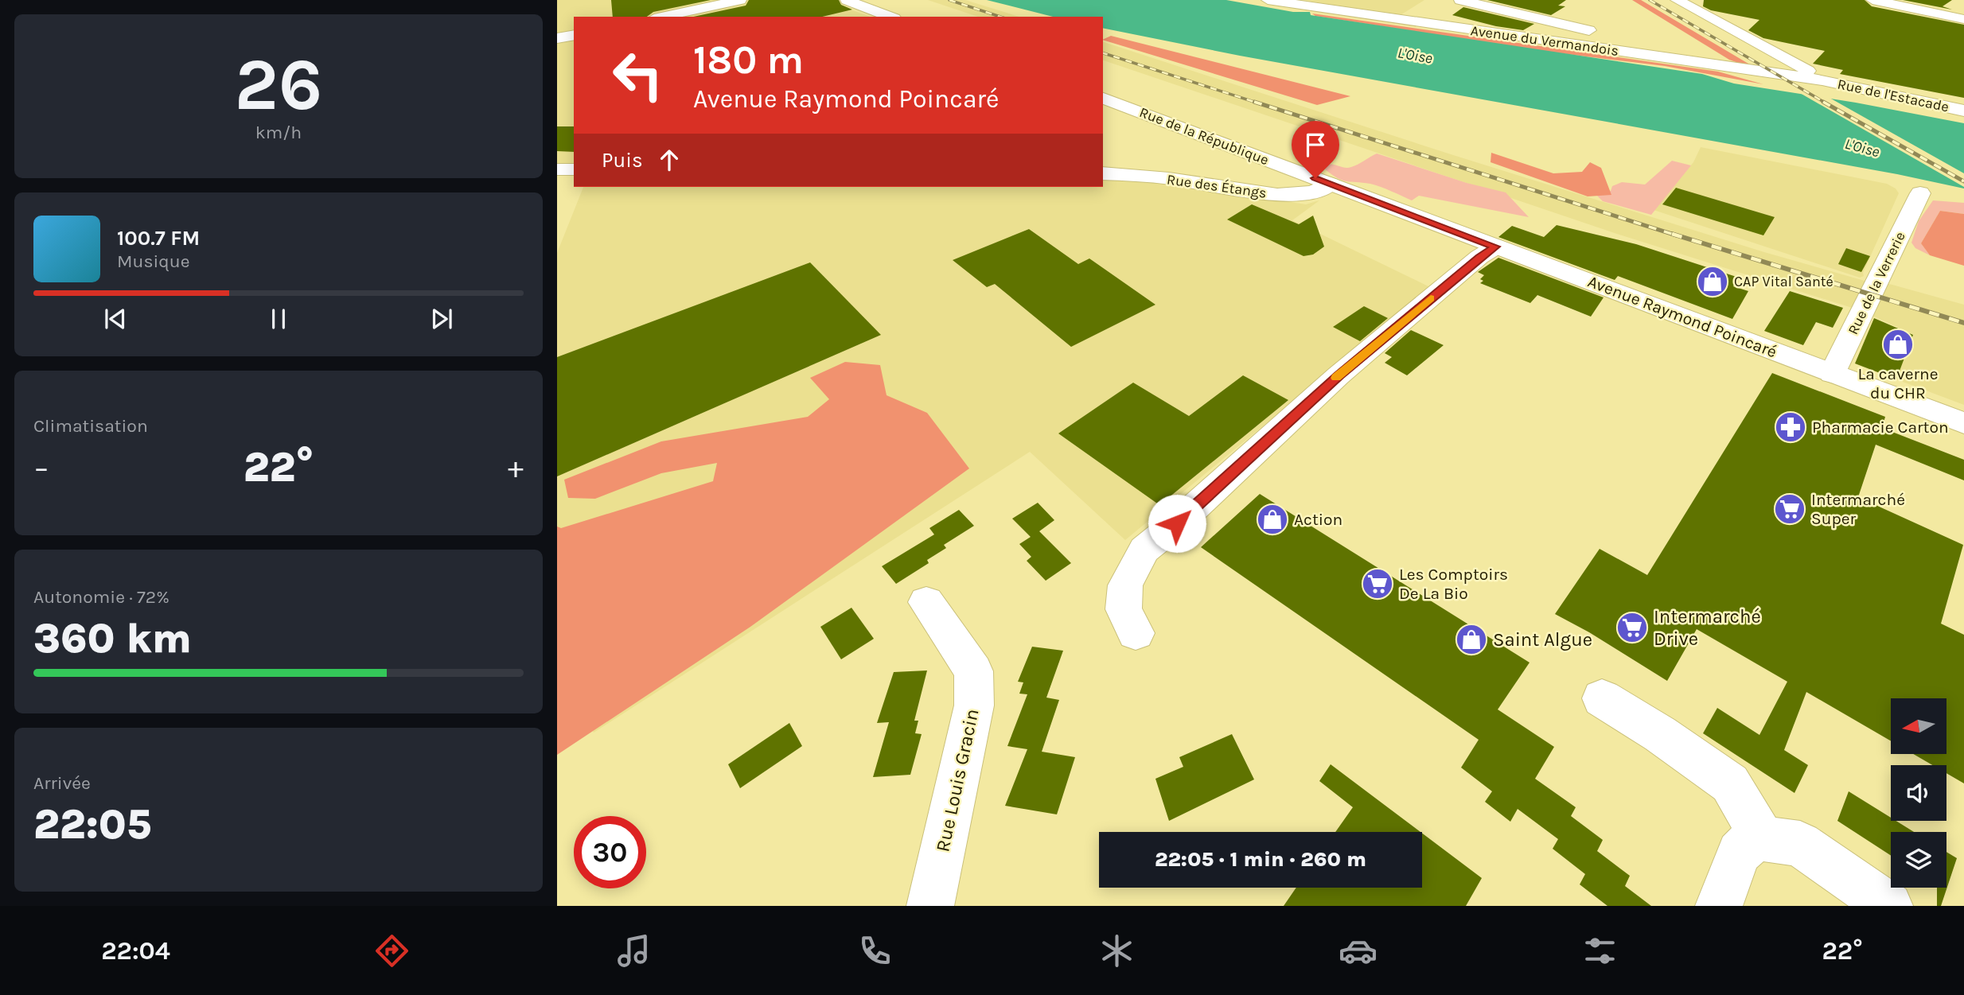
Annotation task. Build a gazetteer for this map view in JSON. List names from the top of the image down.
{
  "streets": {
    "street": [
      "Avenue du Vermandois",
      "Rue de l'Estacade",
      "Rue de la République",
      "Rue des Étangs",
      "Rue de la Verrerie",
      "Avenue Raymond Poincaré",
      "Rue Louis Gracin"
    ]
  },
  "crossings": [
    ["Avenue du Vermandois", "Rue de l'Estacade"],
    ["Rue de la République", "Rue des Étangs"],
    ["Rue de la République", "Avenue Raymond Poincaré"],
    ["Rue de la Verrerie", "Avenue Raymond Poincaré"]
  ],
  "water": ["L'Oise"],
  "places": {
    "shop": [
      "CAP Vital Santé",
      "La caverne du CHR",
      "Action",
      "Saint Algue"
    ],
    "pharmacy": ["Pharmacie Carton"],
    "supermarket": ["Intermarché Super", "Les Comptoirs De La Bio", "Intermarché Drive"]
  },
  "north": "left",
  "page": {
    "tile": [
      ["26", "km/h"],
      "Climatisation",
      ["Autonomie · 72%", "360 km"],
      ["Arrivée", "22:05"]
    ],
    "turn": ["180 m", "Avenue Raymond Poincaré"],
    "then": "Puis",
    "song": ["100.7 FM", "Musique"],
    "heat": ["−", "22°", "+"],
    "limit": "30",
    "trip": "22:05 · 1 min · 260 m",
    "tabs": ["22:04", "22°"]
  }
}
